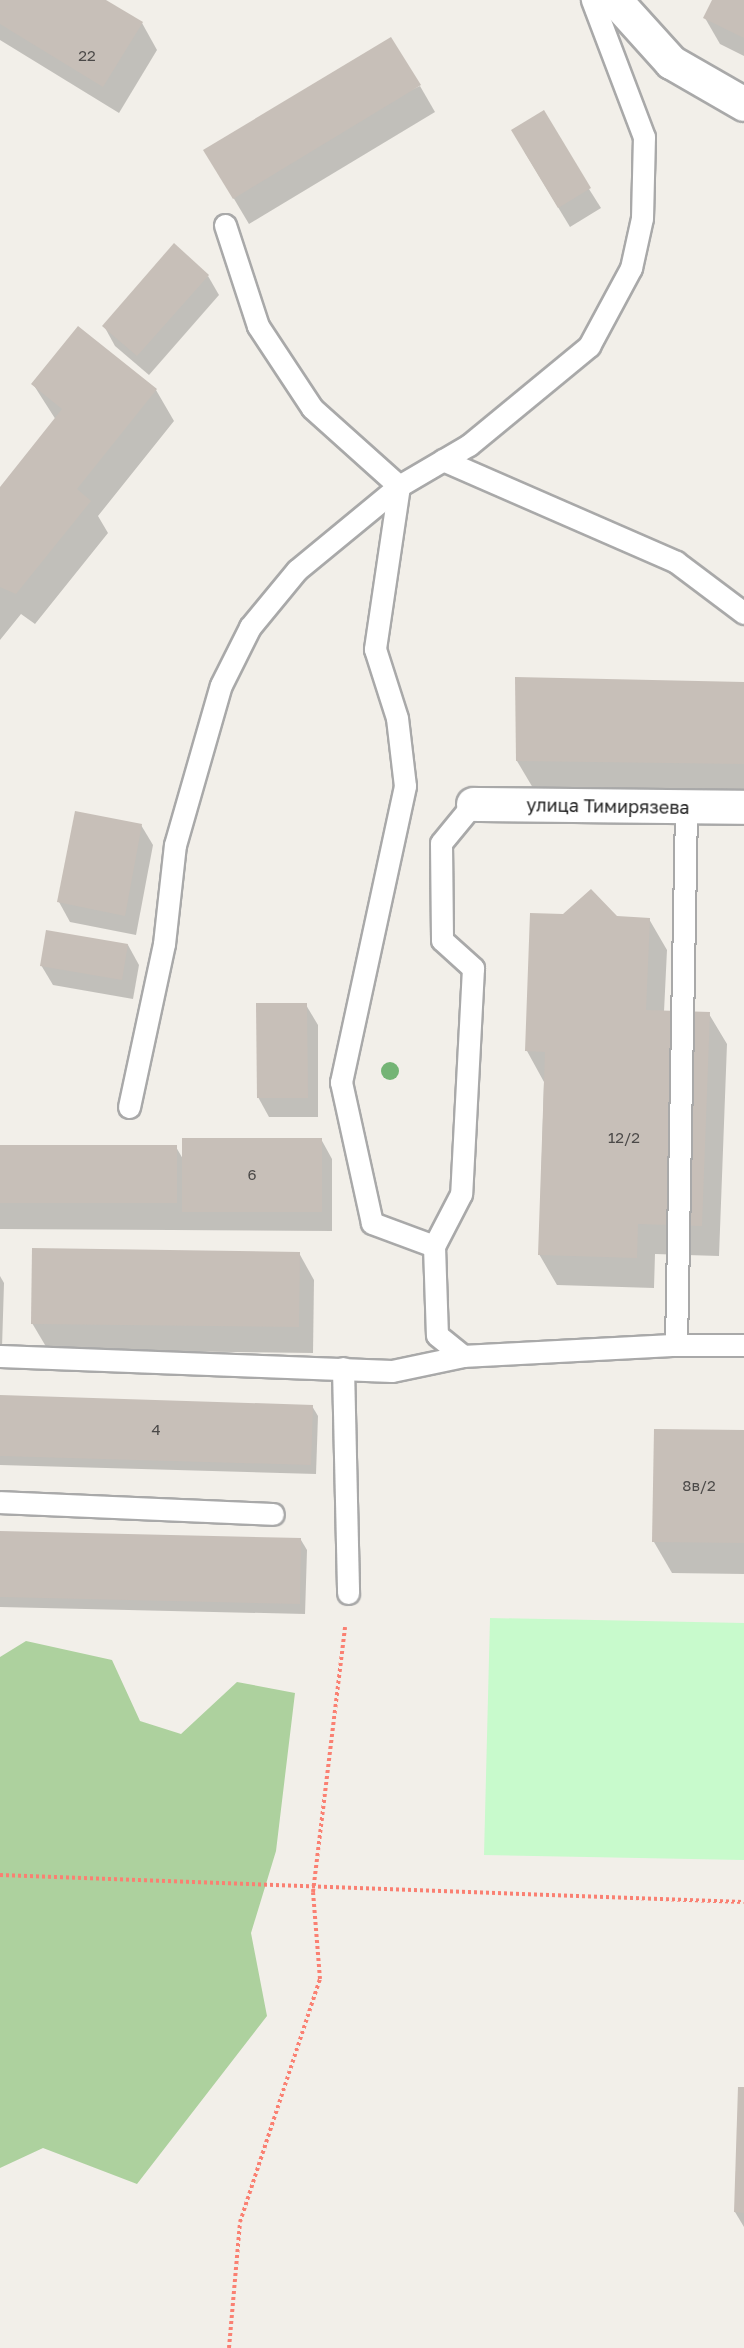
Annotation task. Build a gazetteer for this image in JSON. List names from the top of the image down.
{
  "streets": {
    "street": ["улица Тимирязева"]
  },
  "house_numbers": [
    "22",
    "12/2",
    "6",
    "4",
    "8в/2"
  ]
}
